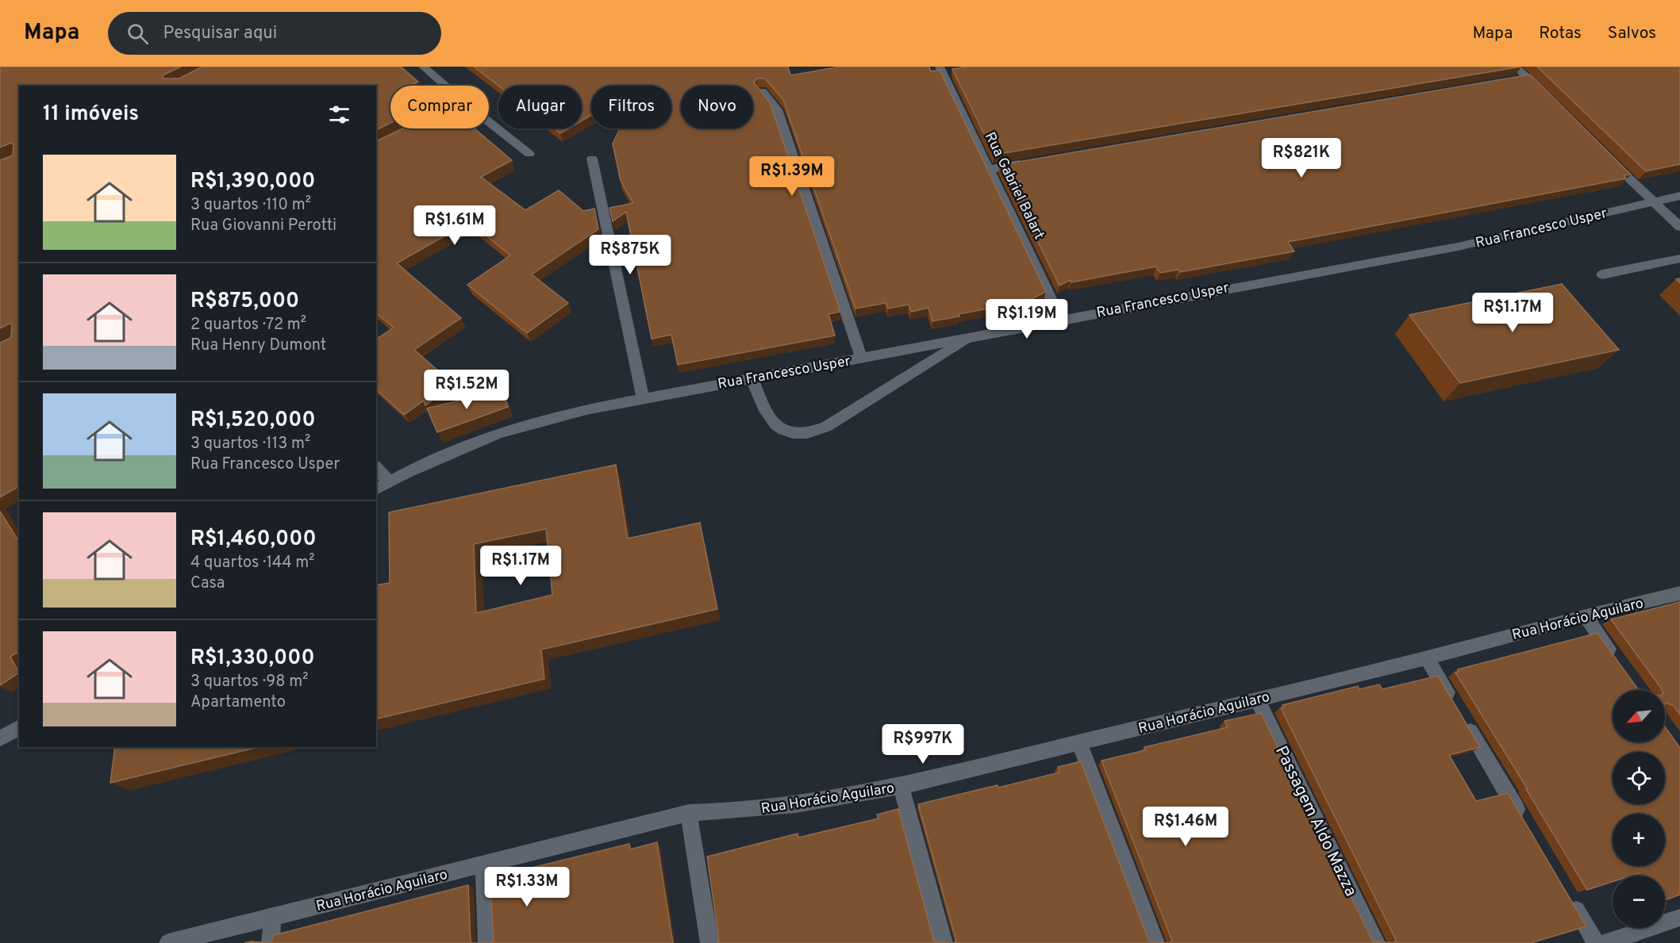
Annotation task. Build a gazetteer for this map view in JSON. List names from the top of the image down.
{
  "streets": {
    "street": [
      "Rua Gabriel Balart",
      "Rua Francesco Usper",
      "Rua Horácio Aguilaro",
      "Passagem Aldo Mazza"
    ]
  },
  "crossings": [
    ["Rua Gabriel Balart", "Rua Francesco Usper"],
    ["Rua Horácio Aguilaro", "Passagem Aldo Mazza"]
  ],
  "north": "bottom left",
  "page": {
    "header": "Mapa",
    "search": "Pesquisar aqui",
    "nav": ["Mapa", "Rotas", "Salvos"],
    "chip": [
      "Comprar",
      "Alugar",
      "Filtros",
      "Novo"
    ],
    "heading": "11 imóveis",
    "price": [
      "R$821K",
      "R$1.39M",
      "R$1.61M",
      "R$875K",
      "R$1.17M",
      "R$1.19M",
      "R$1.52M",
      "R$1.17M",
      "R$997K",
      "R$1.46M",
      "R$1.33M"
    ],
    "list": [
      {
        "name": "R$1,390,000",
        "note": "3 quartos · 110 m² · Rua Giovanni Perotti"
      },
      {
        "name": "R$875,000",
        "note": "2 quartos · 72 m² · Rua Henry Dumont"
      },
      {
        "name": "R$1,520,000",
        "note": "3 quartos · 113 m² · Rua Francesco Usper"
      },
      {
        "name": "R$1,460,000",
        "note": "4 quartos · 144 m² · Casa"
      },
      {
        "name": "R$1,330,000",
        "note": "3 quartos · 98 m² · Apartamento"
      }
    ],
    "map_buttons": ["+", "−"]
  }
}
